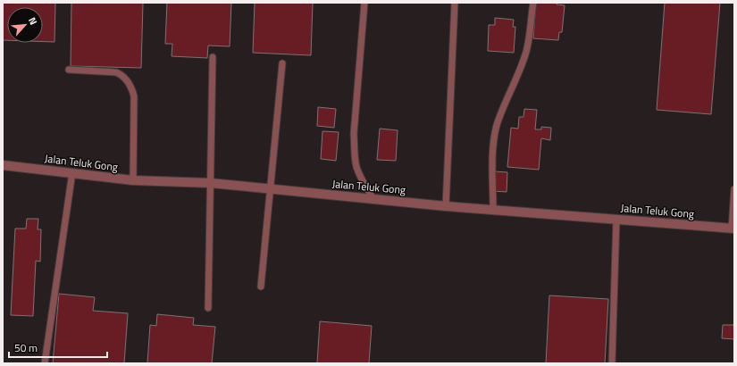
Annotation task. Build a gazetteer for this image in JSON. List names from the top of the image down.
{
  "streets": {
    "street": ["Jalan Teluk Gong"]
  },
  "scale_bar": "50 m",
  "north": "top right"
}
